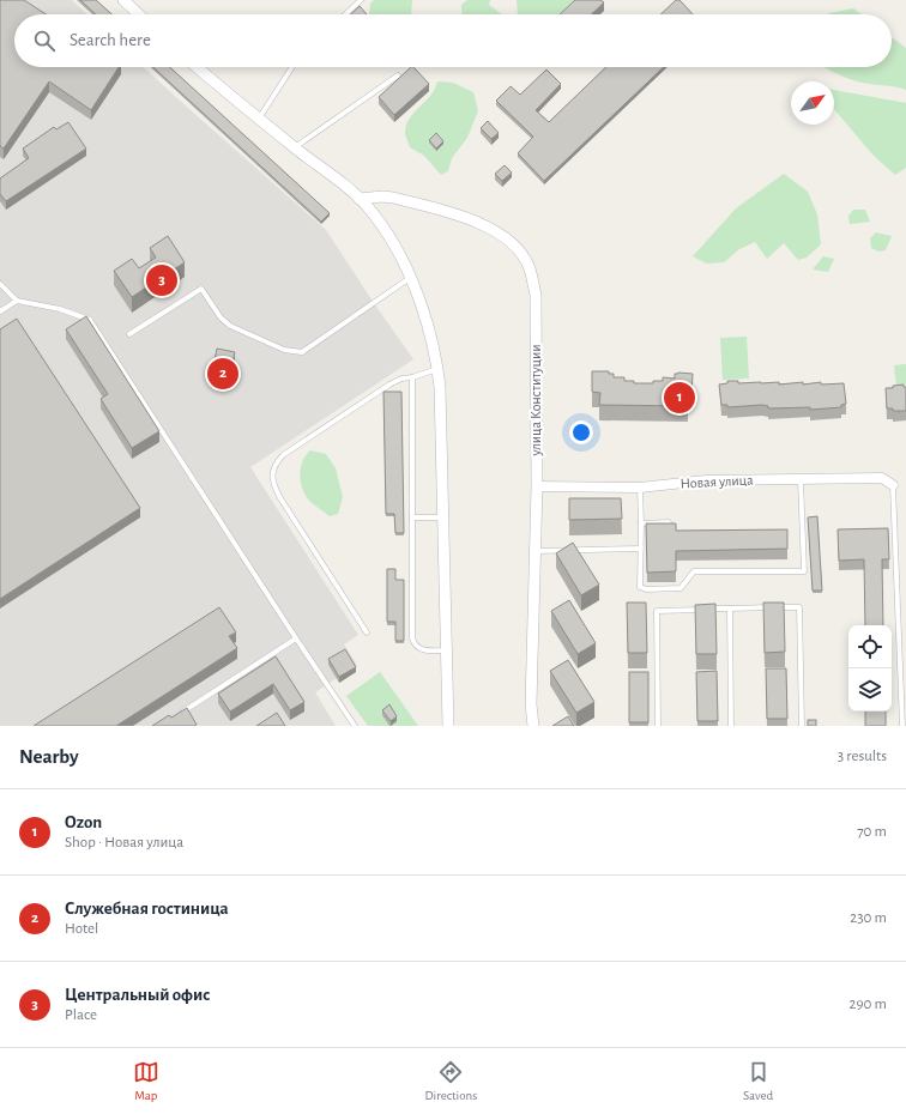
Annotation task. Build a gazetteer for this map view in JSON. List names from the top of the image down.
{
  "streets": {
    "street": ["улица Конституции", "Новая улица"]
  },
  "crossings": [
    ["улица Конституции", "Новая улица"]
  ],
  "north": "top right",
  "page": {
    "search": "Search here",
    "pins": ["3", "2", "1"],
    "heading": ["Nearby", "3 results"],
    "list": [
      {
        "mark": "1",
        "name": "Ozon",
        "note": "Shop · Новая улица",
        "value": "70 m"
      },
      {
        "mark": "2",
        "name": "Служебная гостиница",
        "note": "Hotel",
        "value": "230 m"
      },
      {
        "mark": "3",
        "name": "Центральный офис",
        "note": "Place",
        "value": "290 m"
      }
    ],
    "nav": ["Map", "Directions", "Saved"]
  }
}
